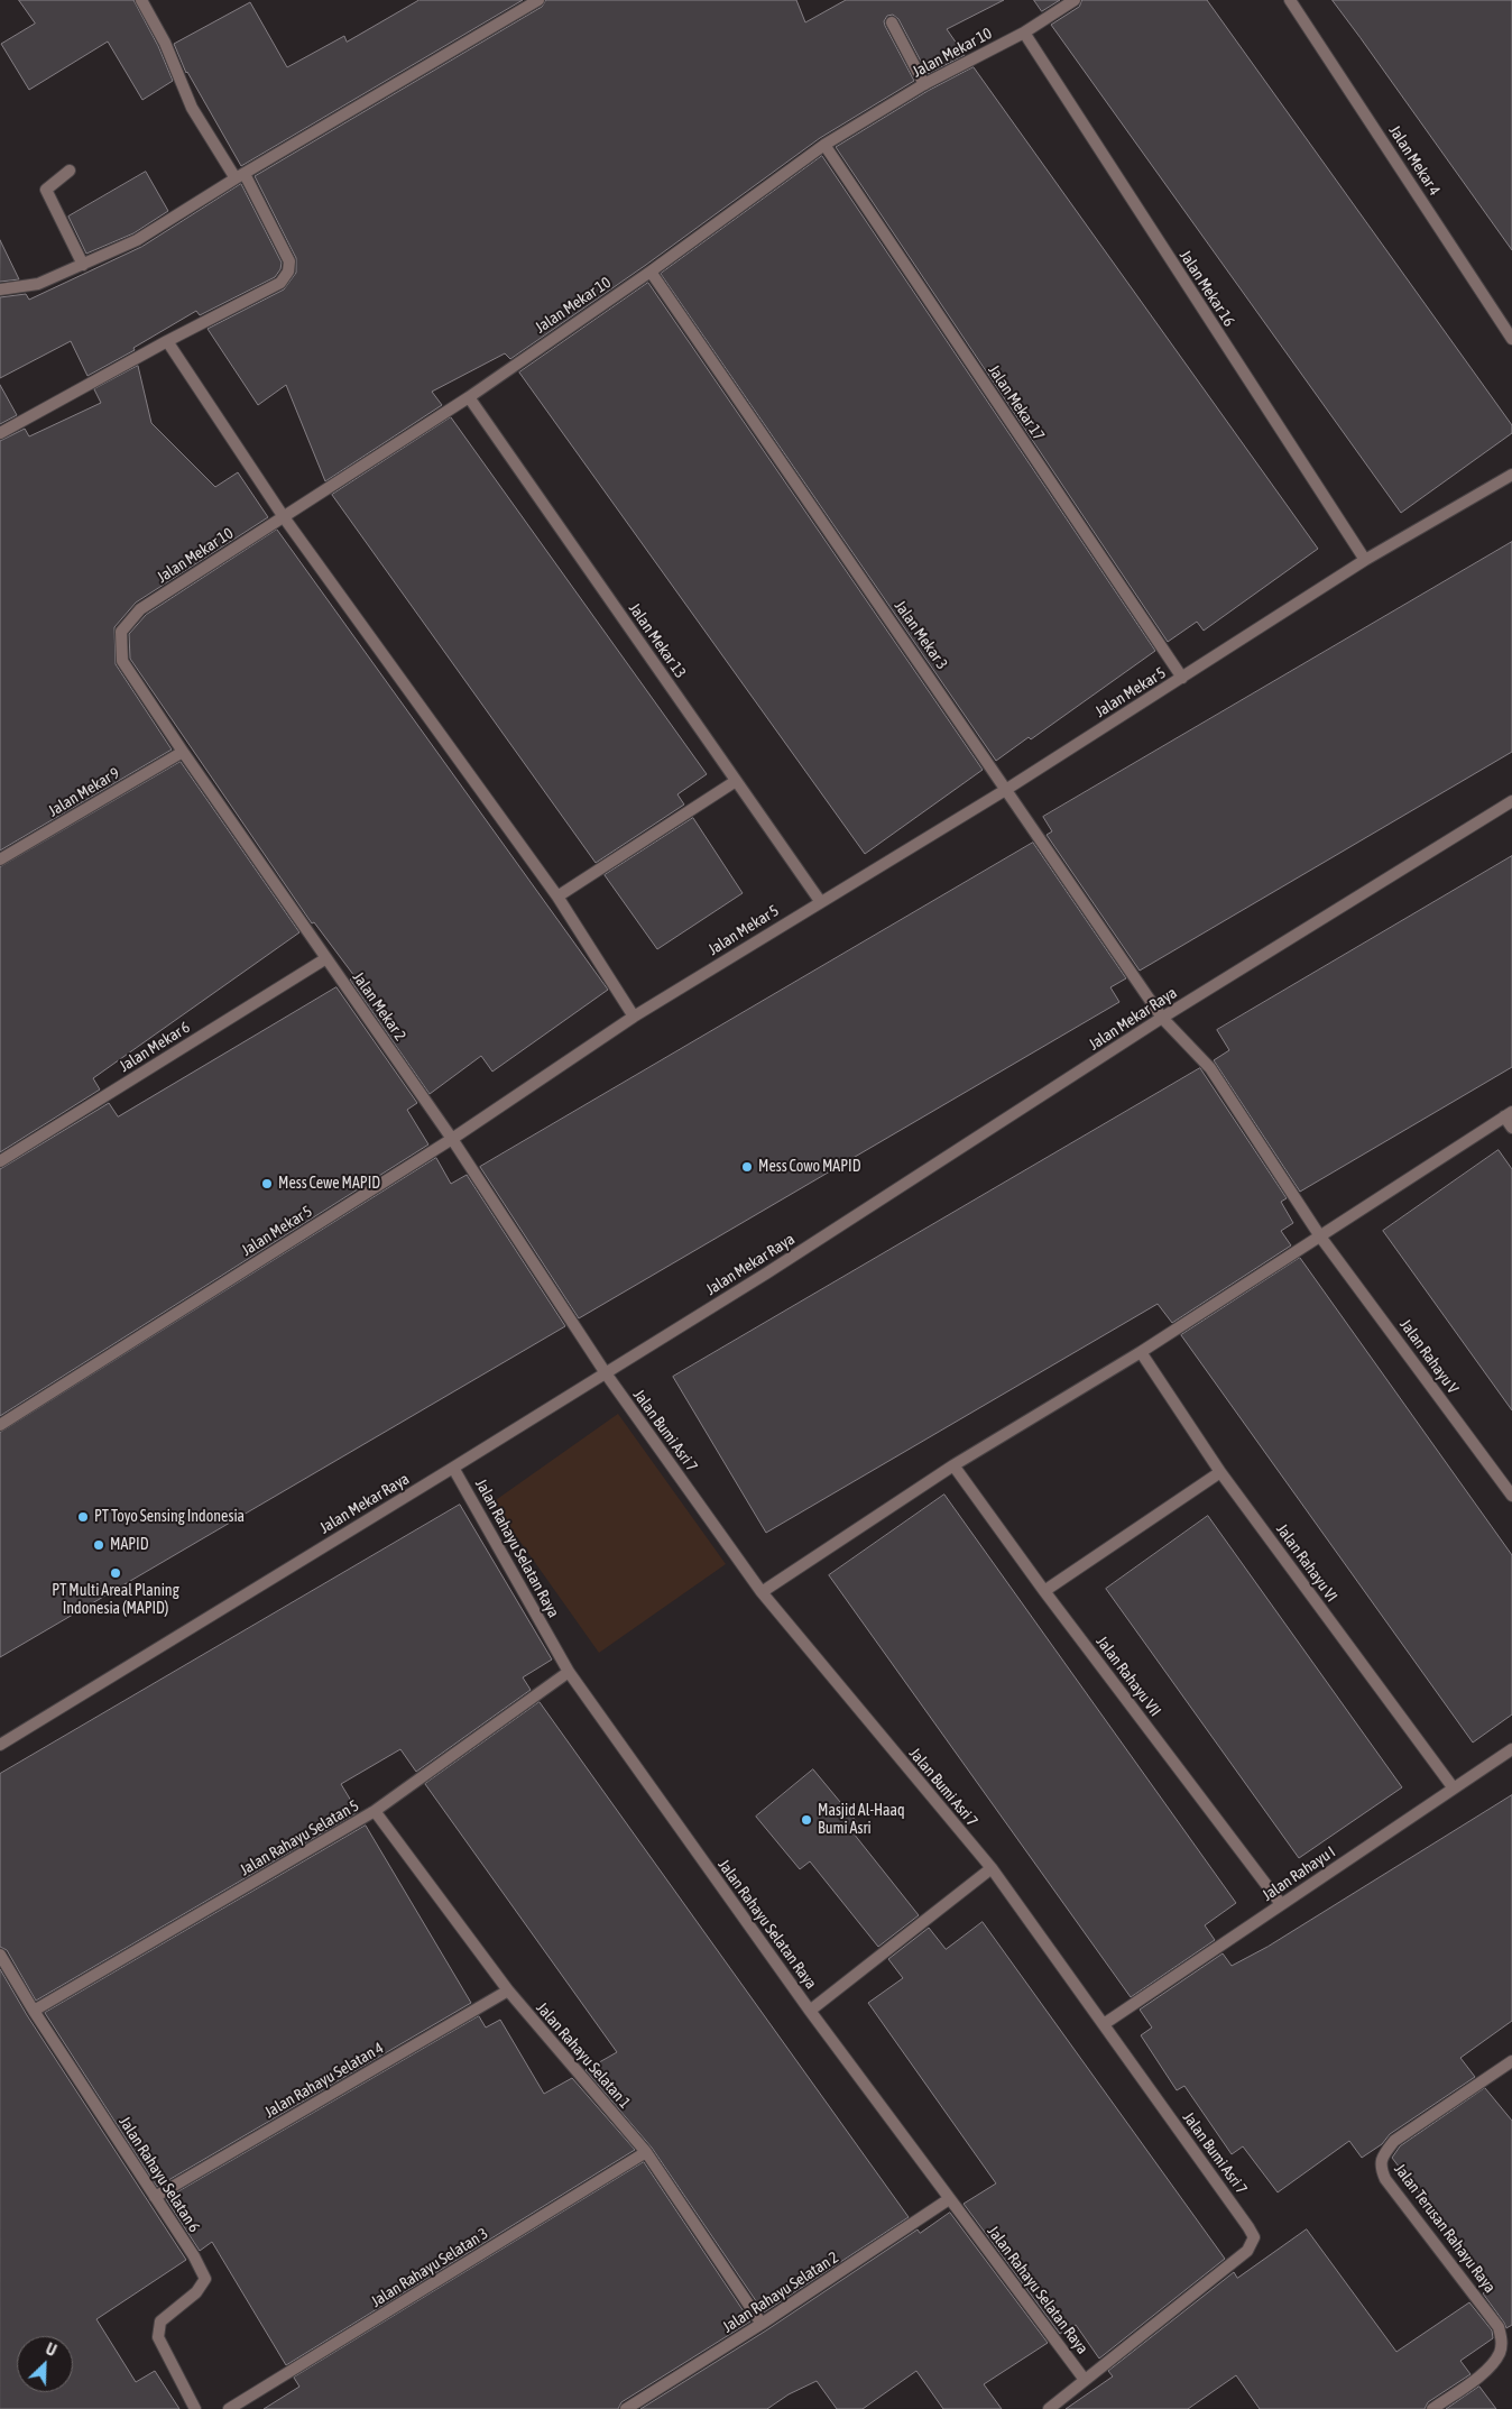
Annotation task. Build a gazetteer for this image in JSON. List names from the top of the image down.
{
  "streets": {
    "street": [
      "Jalan Mekar 10",
      "Jalan Mekar 4",
      "Jalan Mekar 16",
      "Jalan Mekar 17",
      "Jalan Mekar 3",
      "Jalan Mekar 13",
      "Jalan Mekar 5",
      "Jalan Mekar 9",
      "Jalan Mekar 2",
      "Jalan Mekar Raya",
      "Jalan Mekar 6",
      "Jalan Rahayu V",
      "Jalan Bumi Asri 7",
      "Jalan Rahayu Selatan Raya",
      "Jalan Rahayu VI",
      "Jalan Rahayu VII",
      "Jalan Rahayu Selatan 5",
      "Jalan Rahayu I",
      "Jalan Rahayu Selatan 1",
      "Jalan Rahayu Selatan 4",
      "Jalan Rahayu Selatan 6",
      "Jalan Terusan Rahayu Raya",
      "Jalan Rahayu Selatan 3",
      "Jalan Rahayu Selatan 2"
    ]
  },
  "crossings": [
    ["Jalan Mekar 10", "Jalan Mekar 16"],
    ["Jalan Mekar 10", "Jalan Mekar 17"],
    ["Jalan Mekar 10", "Jalan Mekar 3"],
    ["Jalan Mekar 10", "Jalan Mekar 13"],
    ["Jalan Mekar 10", "Jalan Mekar 2"],
    ["Jalan Mekar 16", "Jalan Mekar 5"],
    ["Jalan Mekar 17", "Jalan Mekar 5"],
    ["Jalan Mekar 3", "Jalan Mekar 5"],
    ["Jalan Mekar 3", "Jalan Mekar Raya"],
    ["Jalan Mekar 3", "Jalan Rahayu V"],
    ["Jalan Mekar 13", "Jalan Mekar 5"],
    ["Jalan Mekar 5", "Jalan Mekar 2"],
    ["Jalan Mekar 9", "Jalan Mekar 2"],
    ["Jalan Mekar 2", "Jalan Mekar Raya"],
    ["Jalan Mekar 2", "Jalan Mekar 6"],
    ["Jalan Mekar 2", "Jalan Bumi Asri 7"],
    ["Jalan Mekar Raya", "Jalan Rahayu V"],
    ["Jalan Mekar Raya", "Jalan Bumi Asri 7"],
    ["Jalan Mekar Raya", "Jalan Rahayu Selatan Raya"],
    ["Jalan Bumi Asri 7", "Jalan Rahayu Selatan Raya"],
    ["Jalan Bumi Asri 7", "Jalan Rahayu I"],
    ["Jalan Rahayu Selatan Raya", "Jalan Rahayu Selatan 5"],
    ["Jalan Rahayu Selatan Raya", "Jalan Rahayu Selatan 2"],
    ["Jalan Rahayu VI", "Jalan Rahayu I"],
    ["Jalan Rahayu VII", "Jalan Rahayu I"],
    ["Jalan Rahayu Selatan 5", "Jalan Rahayu Selatan 1"],
    ["Jalan Rahayu Selatan 5", "Jalan Rahayu Selatan 6"],
    ["Jalan Rahayu Selatan 1", "Jalan Rahayu Selatan 4"],
    ["Jalan Rahayu Selatan 1", "Jalan Rahayu Selatan 3"],
    ["Jalan Rahayu Selatan 1", "Jalan Rahayu Selatan 2"],
    ["Jalan Rahayu Selatan 4", "Jalan Rahayu Selatan 6"]
  ],
  "places": [
    "Mess Cowo MAPID",
    "Mess Cewe MAPID",
    "PT Toyo Sensing Indonesia",
    "MAPID",
    "PT Multi Areal Planing Indonesia (MAPID)",
    "Masjid Al-Haaq Bumi Asri"
  ],
  "north": "top right"
}
